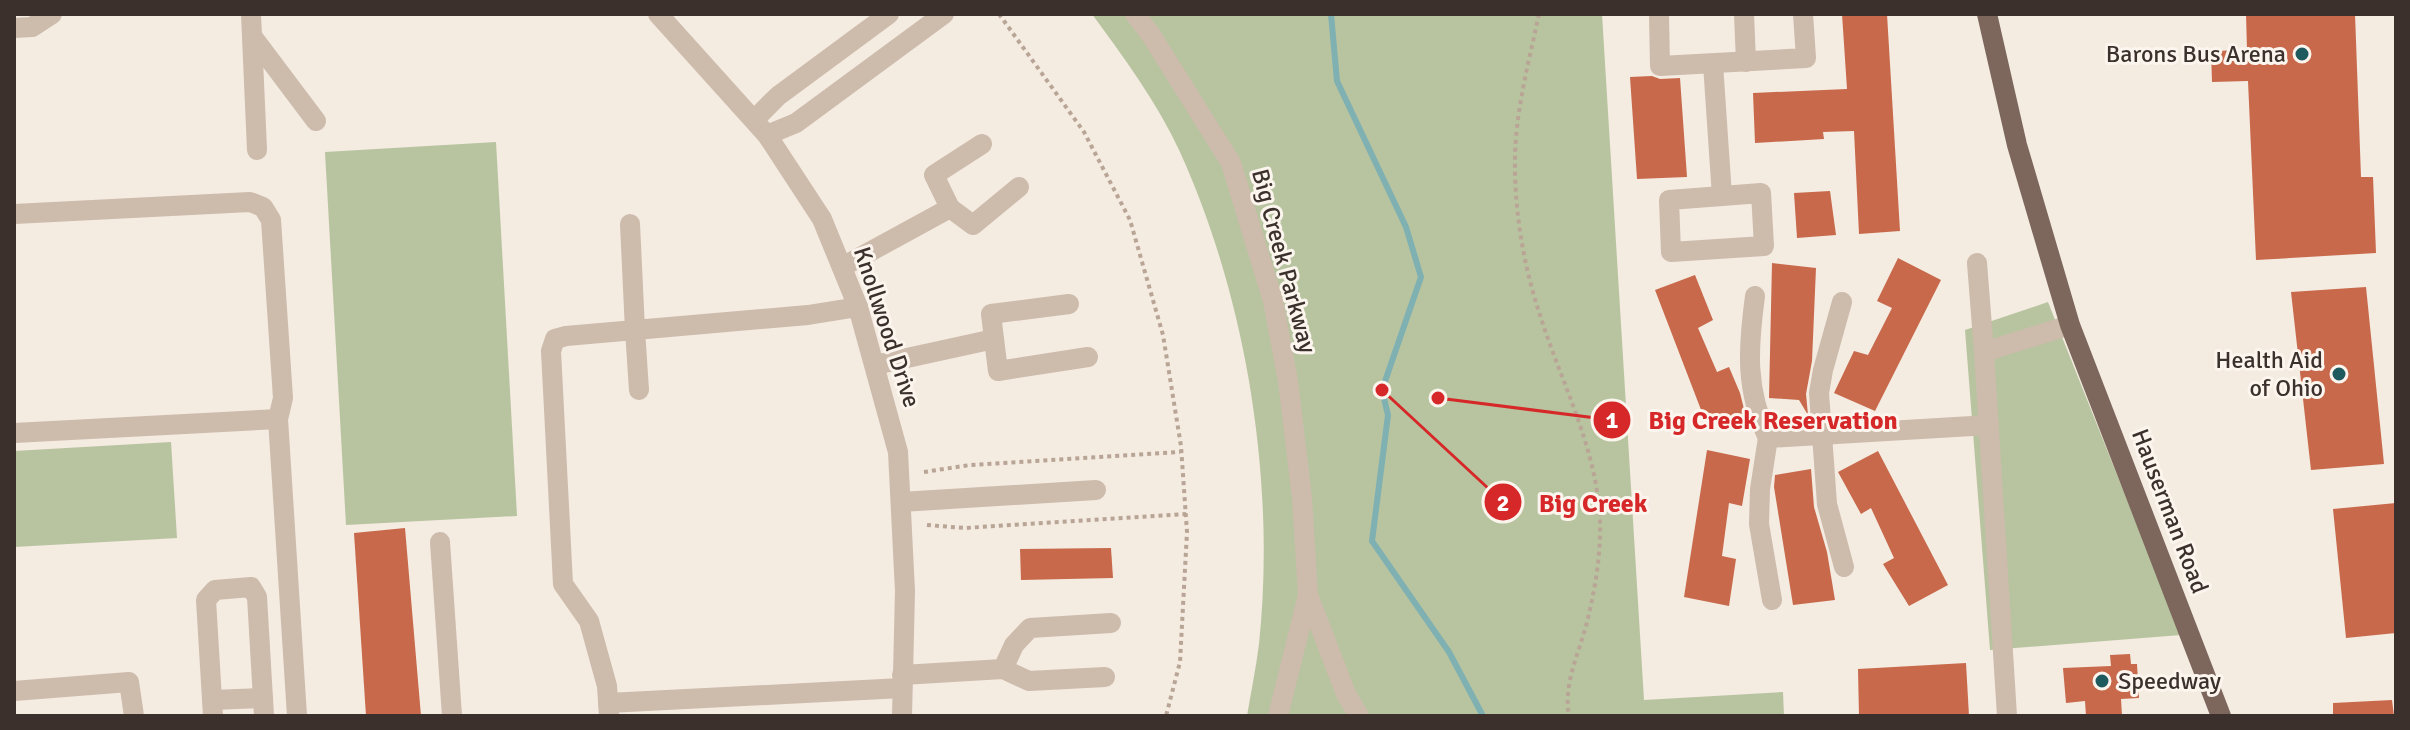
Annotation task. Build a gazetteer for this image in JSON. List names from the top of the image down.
{
  "streets": {
    "main road": ["Hauserman Road"],
    "street": ["Big Creek Parkway", "Knollwood Drive"]
  },
  "places": [
    "Barons Bus Arena",
    "Health Aid of Ohio",
    "Big Creek",
    "Big Creek Reservation",
    "Speedway"
  ]
}
